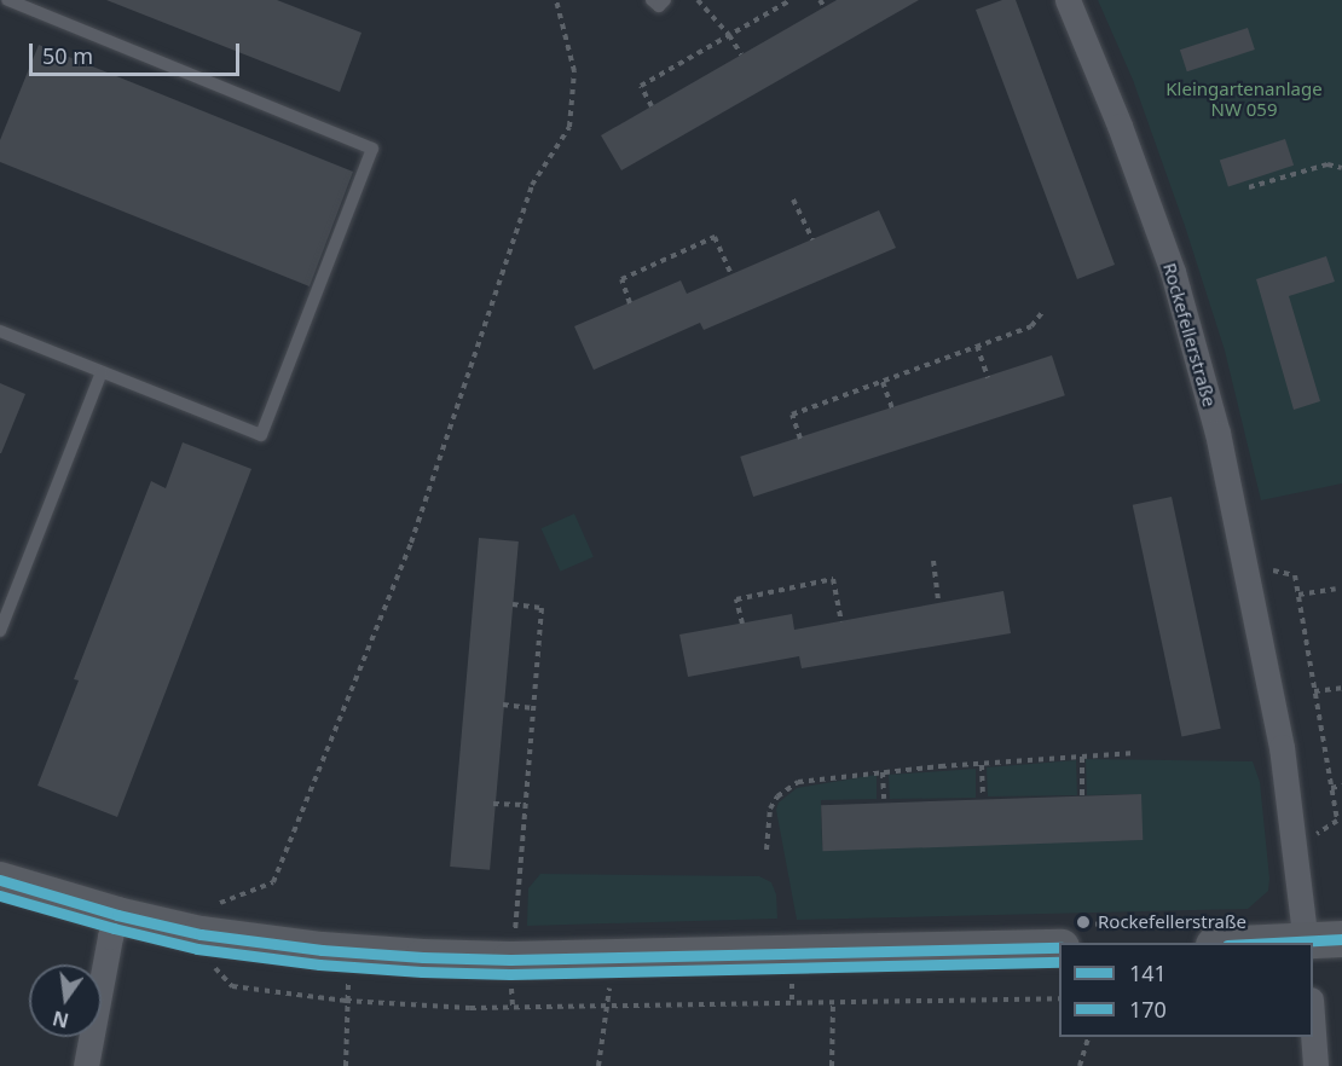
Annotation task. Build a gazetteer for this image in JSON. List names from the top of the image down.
{
  "streets": {
    "street": ["Rockefellerstraße"]
  },
  "parks": ["Kleingartenanlage NW 059"],
  "places": ["Rockefellerstraße"],
  "lines": ["transit line 141", "transit line 170"],
  "legend": ["141", "170"],
  "scale_bar": "50 m",
  "north": "bottom"
}
